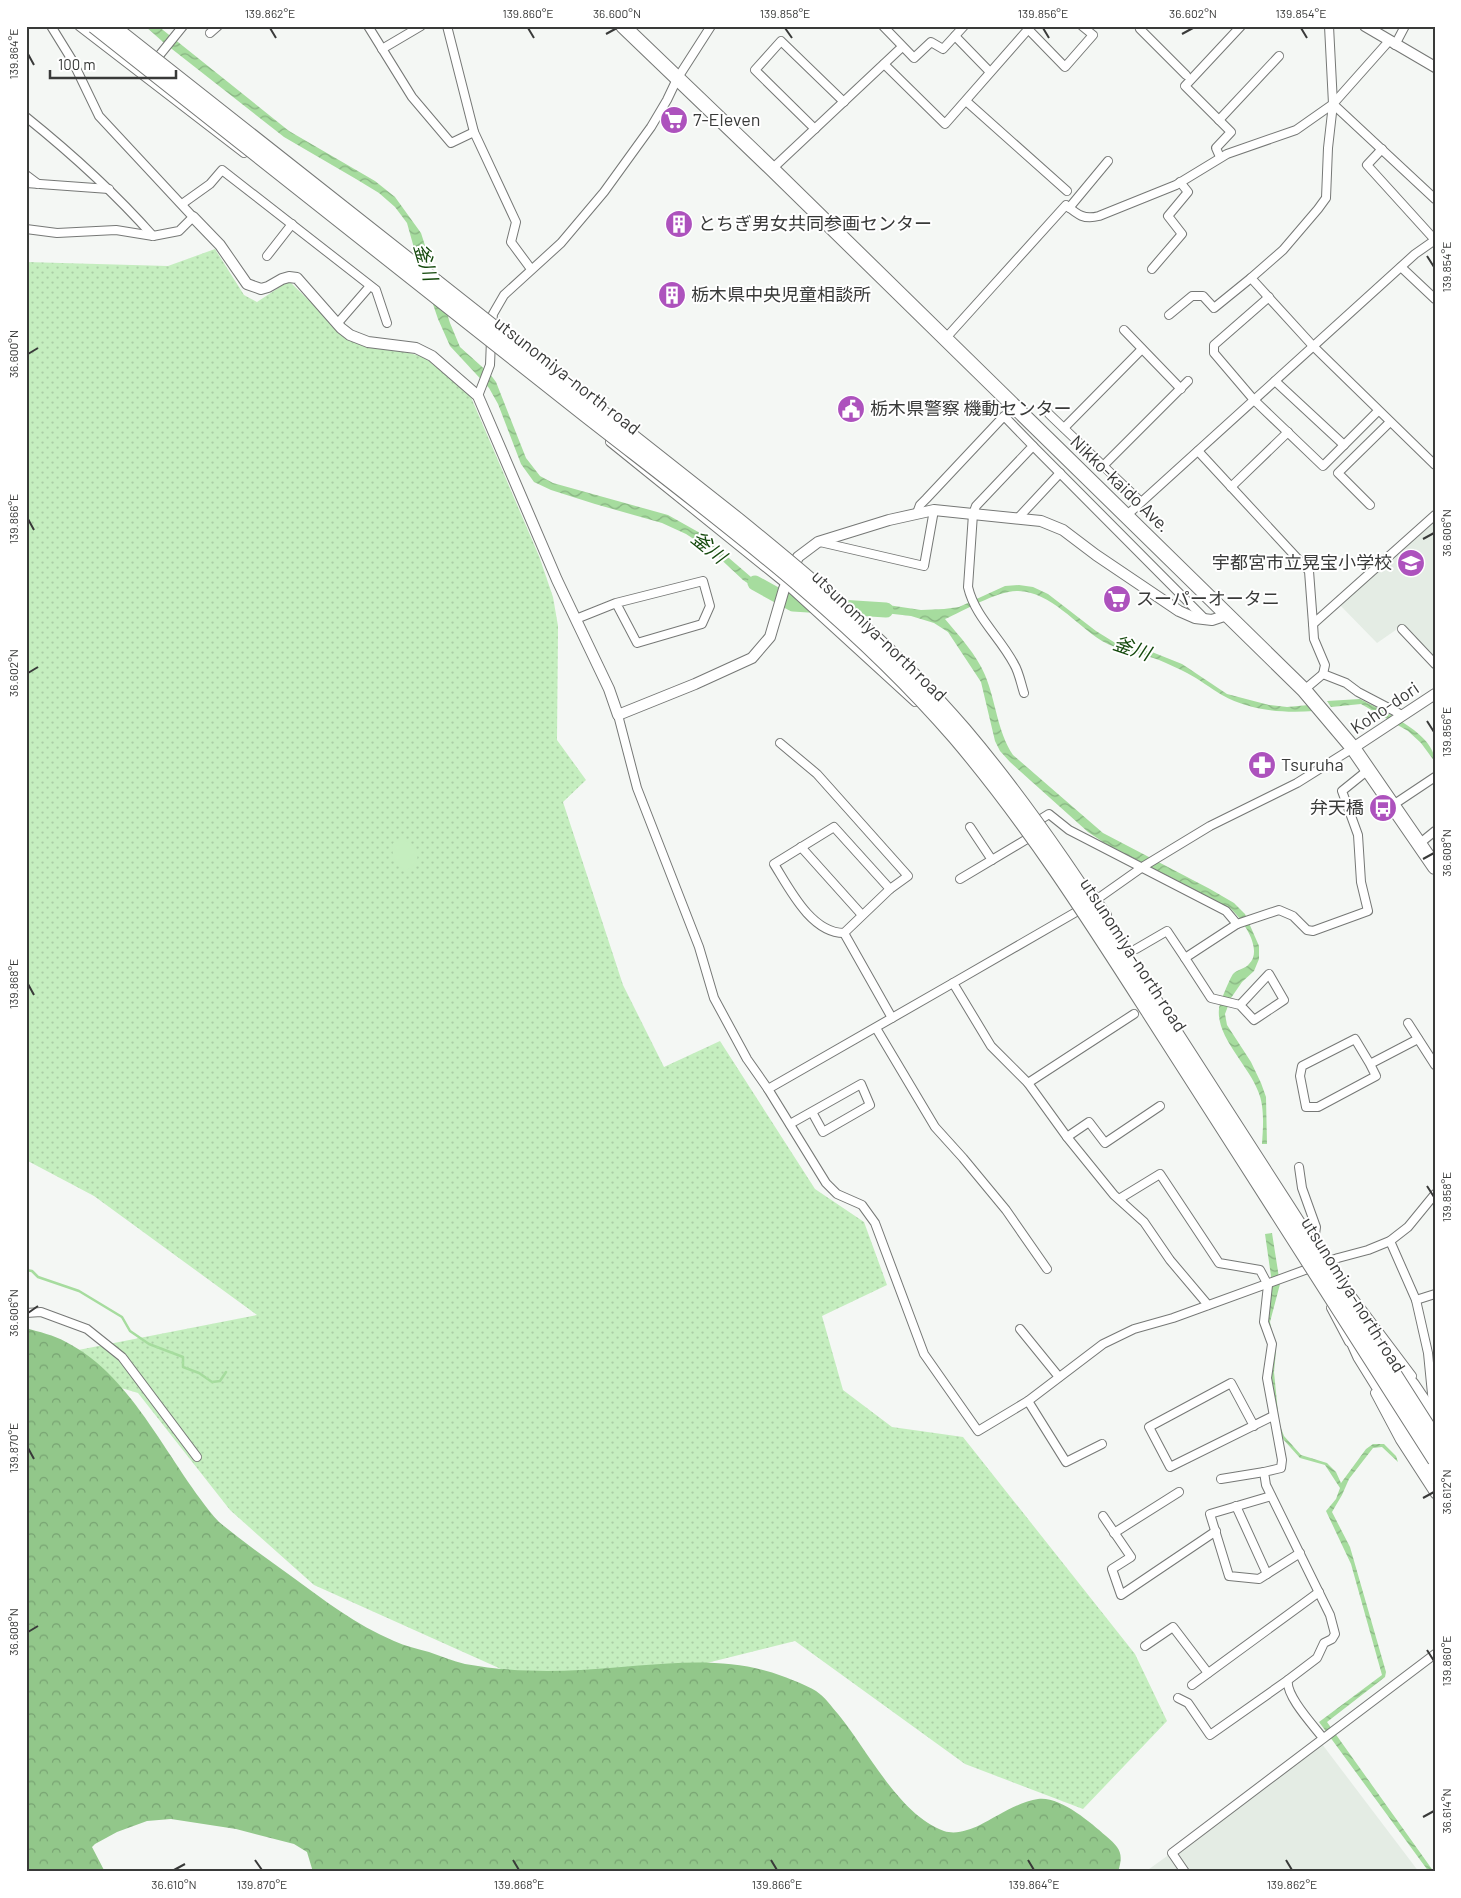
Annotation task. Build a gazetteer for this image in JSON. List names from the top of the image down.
{
  "streets": {
    "highway": ["utsunomiya-north road", "Nikko-kaido Ave."],
    "street": ["Koho-dori"]
  },
  "crossings": [
    ["Nikko-kaido Ave.", "Koho-dori"]
  ],
  "water": ["釜川"],
  "places": {
    "supermarket": ["7-Eleven", "スーパーオータニ"],
    "building": ["とちぎ男女共同参画センター", "栃木県中央児童相談所"],
    "public building": ["栃木県警察 機動センター"],
    "school or university": ["宇都宮市立晃宝小学校"],
    "pharmacy": ["Tsuruha"],
    "bus stop": ["弁天橋"]
  },
  "scale_bar": "100 m",
  "coordinates": [
    "139.862°E",
    "139.860°E",
    "36.600°N",
    "139.858°E",
    "139.856°E",
    "36.602°N",
    "139.854°E",
    "139.864°E",
    "139.866°E",
    "36.606°N",
    "36.608°N",
    "139.868°E",
    "139.870°E",
    "36.612°N",
    "36.614°N",
    "36.610°N"
  ]
}
